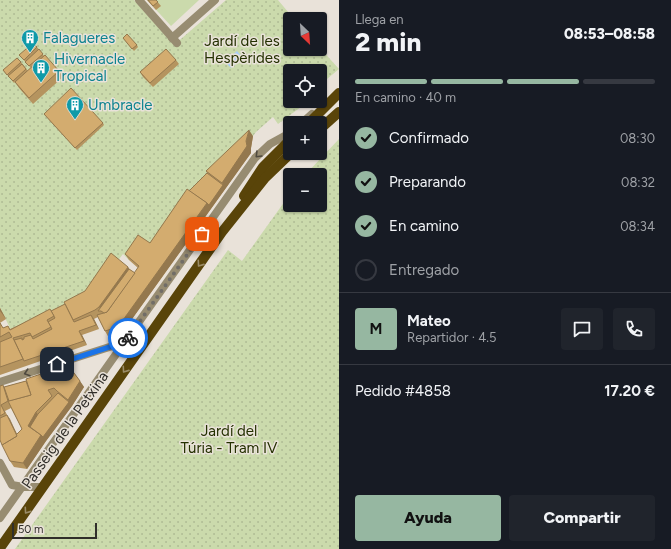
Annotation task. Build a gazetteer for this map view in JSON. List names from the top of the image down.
{
  "streets": {
    "main road": ["Passeig de la Petxina"]
  },
  "parks": ["Jardí de les Hespèrides", "Jardí del Túria - Tram IV"],
  "places": {
    "building": ["Falagueres", "Hivernacle Tropical", "Umbracle"]
  },
  "scale_bar": "50 m",
  "north": "bottom right",
  "page": {
    "heading": ["2 min", "Llega en", "08:53–08:58"],
    "panel": [
      "Mateo",
      "Repartidor · 4.5",
      "Pedido #4858",
      "17.20 €"
    ],
    "map_buttons": ["+", "−"],
    "bar": "En camino · 40 m",
    "list": [
      ["Confirmado", "08:30"],
      ["Preparando", "08:32"],
      ["En camino", "08:34"],
      "Entregado"
    ],
    "round": "M",
    "buttons": ["Ayuda", "Compartir"],
    "scale": "50 m"
  }
}
